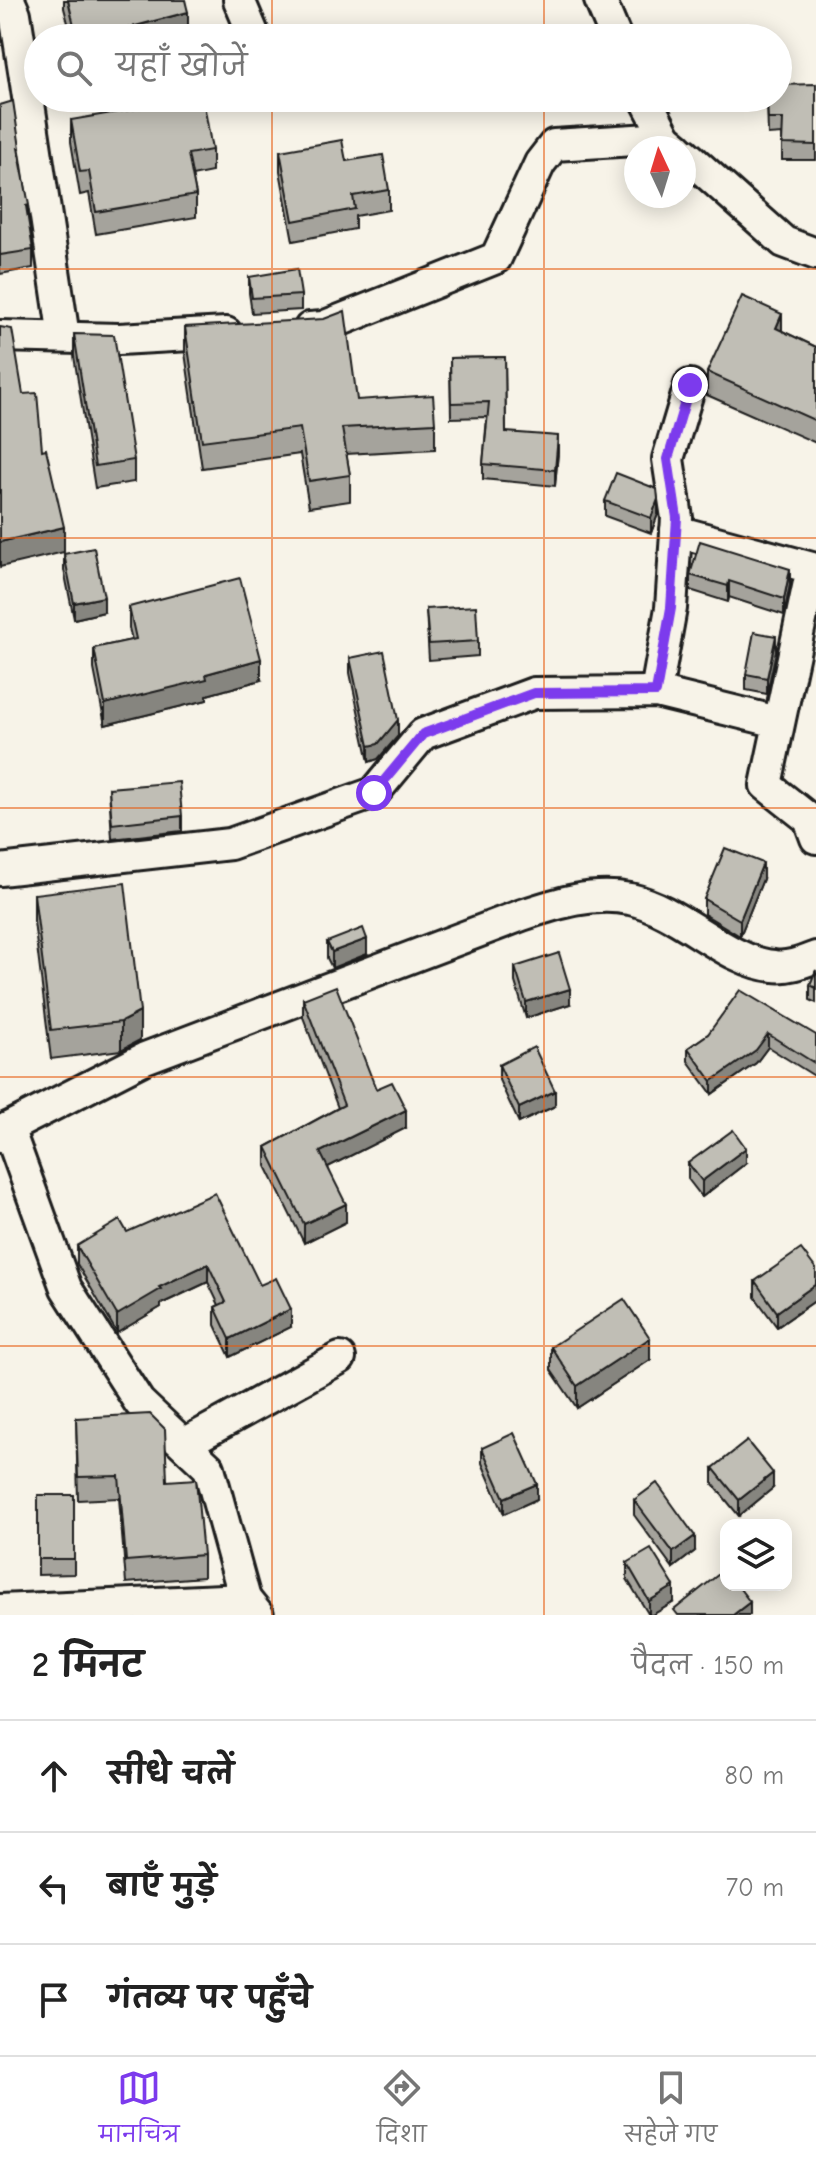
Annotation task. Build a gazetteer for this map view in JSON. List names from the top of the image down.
{
  "north": "top",
  "page": {
    "search": "यहाँ खोजें",
    "heading": ["2 मिनट", "पैदल · 150 m"],
    "list": [
      ["सीधे चलें", "80 m"],
      ["बाएँ मुड़ें", "70 m"],
      "गंतव्य पर पहुँचे"
    ],
    "nav": ["मानचित्र", "दिशा", "सहेजे गए"]
  }
}
